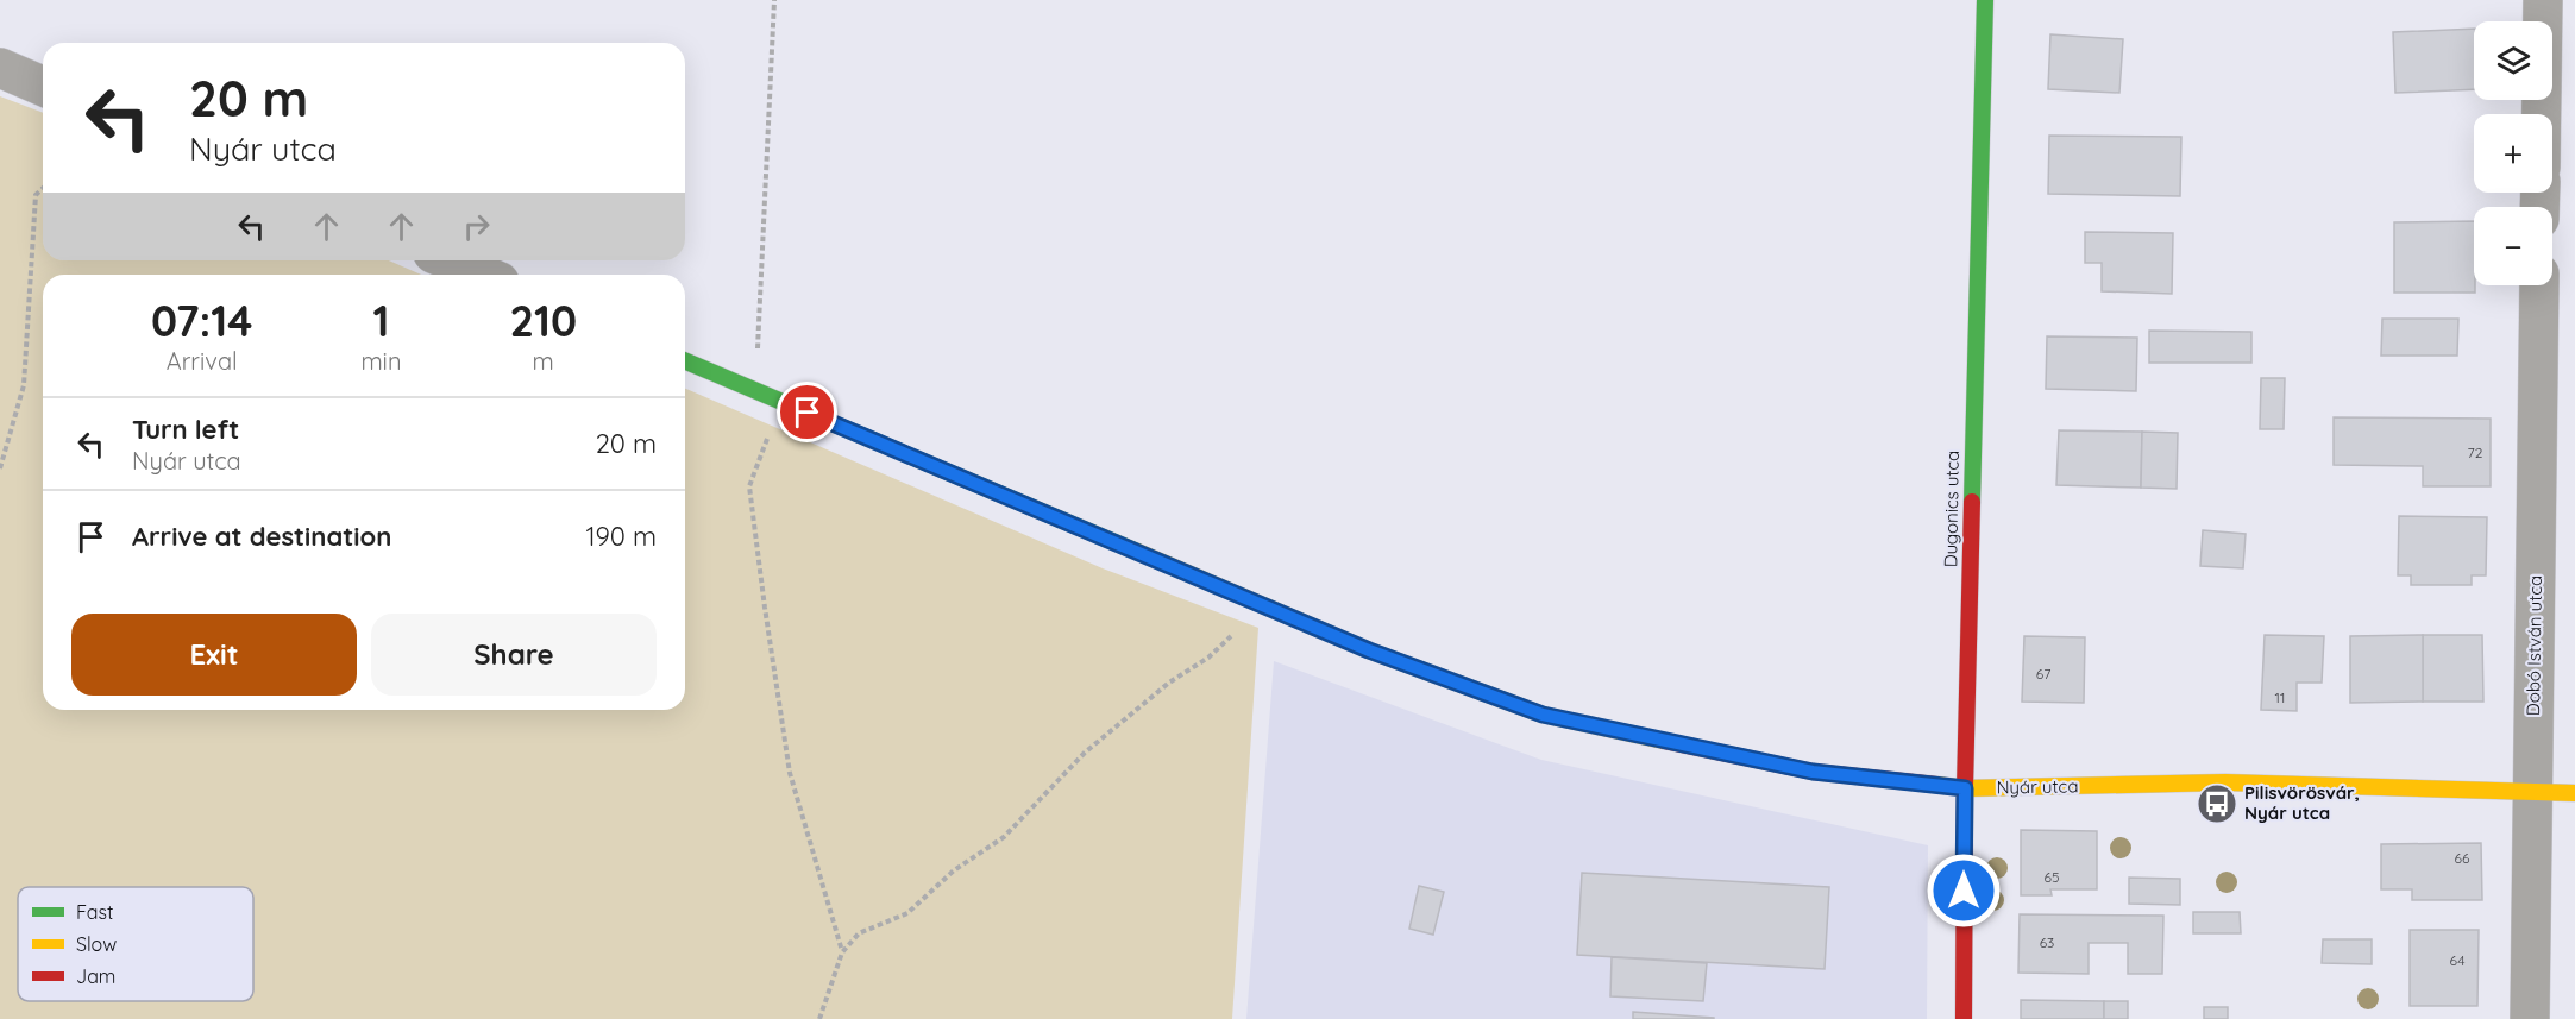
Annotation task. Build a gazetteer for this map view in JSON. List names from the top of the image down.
{
  "streets": {
    "street": ["Dugonics utca", "Dobó István utca", "Nyár utca"]
  },
  "crossings": [
    ["Dugonics utca", "Nyár utca"],
    ["Dobó István utca", "Nyár utca"]
  ],
  "places": {
    "bus stop": ["Pilisvörösvár, Nyár utca"]
  },
  "house_numbers": [
    "72",
    "67",
    "11",
    "66",
    "65",
    "63",
    "64"
  ],
  "legend": ["Fast", "Slow", "Jam"],
  "page": {
    "map_buttons": ["+", "−"],
    "turn": ["20 m", "Nyár utca"],
    "eta": [
      "07:14",
      "Arrival",
      "1",
      "min",
      "210",
      "m"
    ],
    "list": [
      {
        "name": "Turn left",
        "note": "Nyár utca",
        "value": "20 m"
      },
      {
        "name": "Arrive at destination",
        "value": "190 m"
      }
    ],
    "buttons": ["Exit", "Share"]
  }
}
